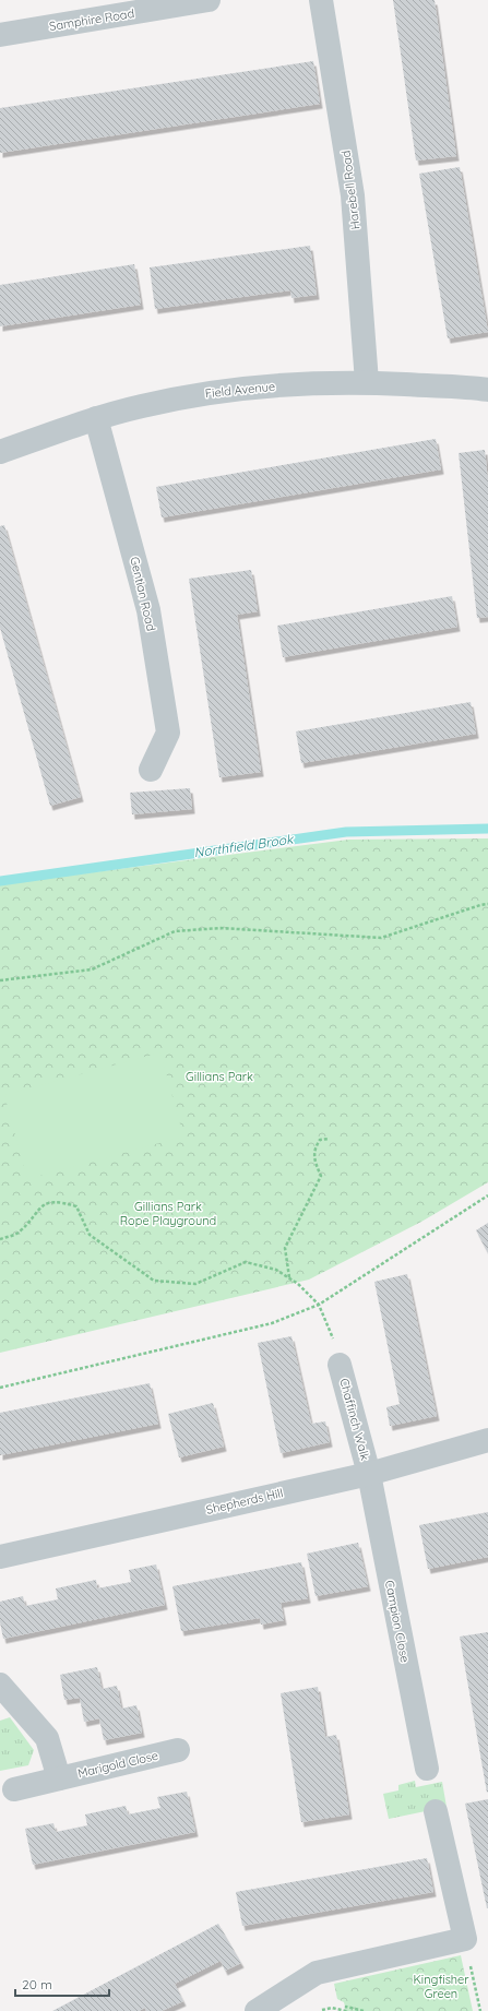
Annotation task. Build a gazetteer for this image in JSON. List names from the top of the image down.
{
  "streets": {
    "street": [
      "Samphire Road",
      "Harebell Road",
      "Field Avenue",
      "Gentian Road",
      "Chaffinch Walk",
      "Shepherds Hill",
      "Campion Close",
      "Marigold Close"
    ]
  },
  "crossings": [
    ["Harebell Road", "Field Avenue"],
    ["Field Avenue", "Gentian Road"],
    ["Chaffinch Walk", "Shepherds Hill"],
    ["Chaffinch Walk", "Campion Close"],
    ["Shepherds Hill", "Campion Close"]
  ],
  "water": ["Northfield Brook"],
  "parks": ["Gillians Park", "Gillians Park Rope Playground", "Kingfisher Green"],
  "scale_bar": "20 m"
}
